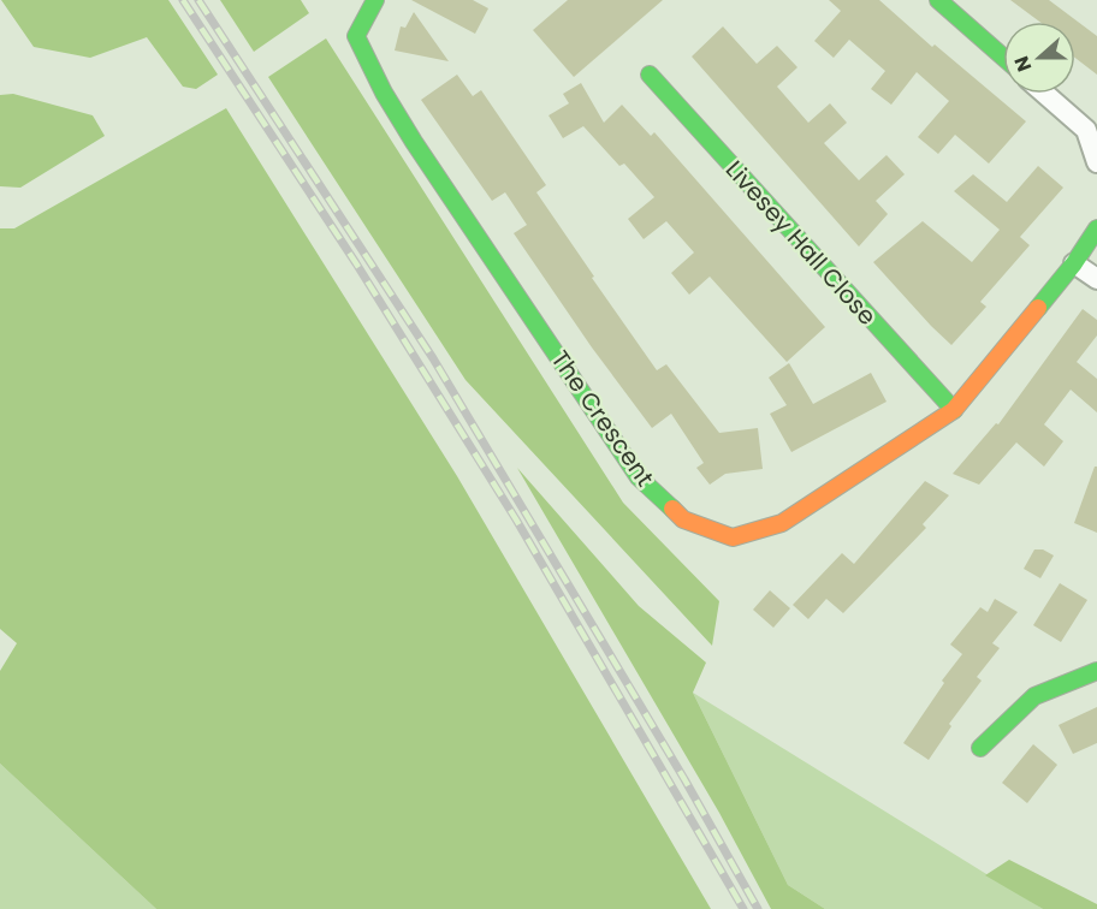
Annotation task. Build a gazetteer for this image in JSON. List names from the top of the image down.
{
  "streets": {
    "street": ["Livesey Hall Close", "The Crescent"]
  },
  "crossings": [
    ["Livesey Hall Close", "The Crescent"]
  ],
  "north": "left"
}
